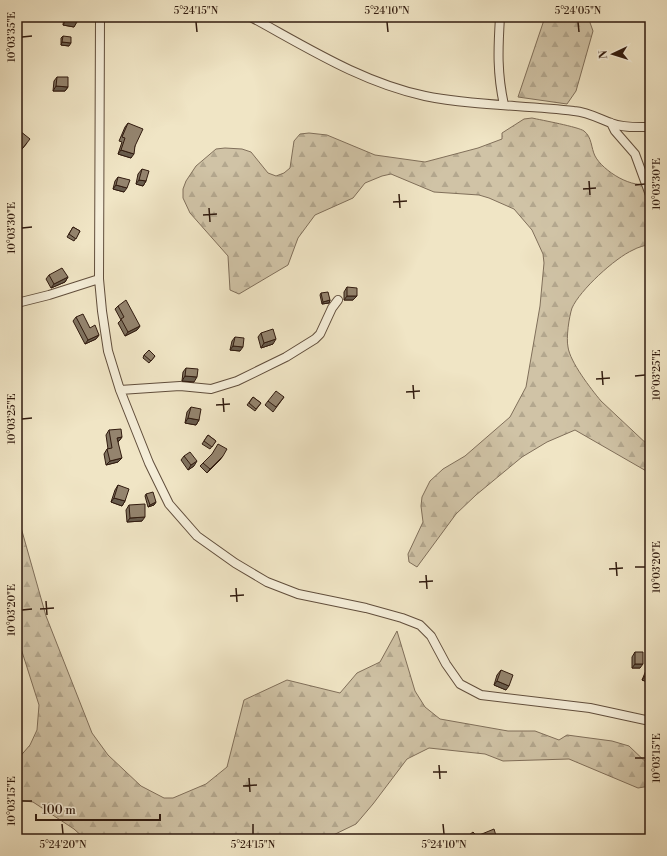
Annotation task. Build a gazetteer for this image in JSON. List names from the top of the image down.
{
  "scale_bar": "100 m",
  "north": "left",
  "coordinates": [
    "5°24'15\"N",
    "5°24'10\"N",
    "5°24'05\"N",
    "10°03'35\"E",
    "10°03'30\"E",
    "10°03'25\"E",
    "10°03'20\"E",
    "10°03'15\"E",
    "5°24'20\"N"
  ]
}
